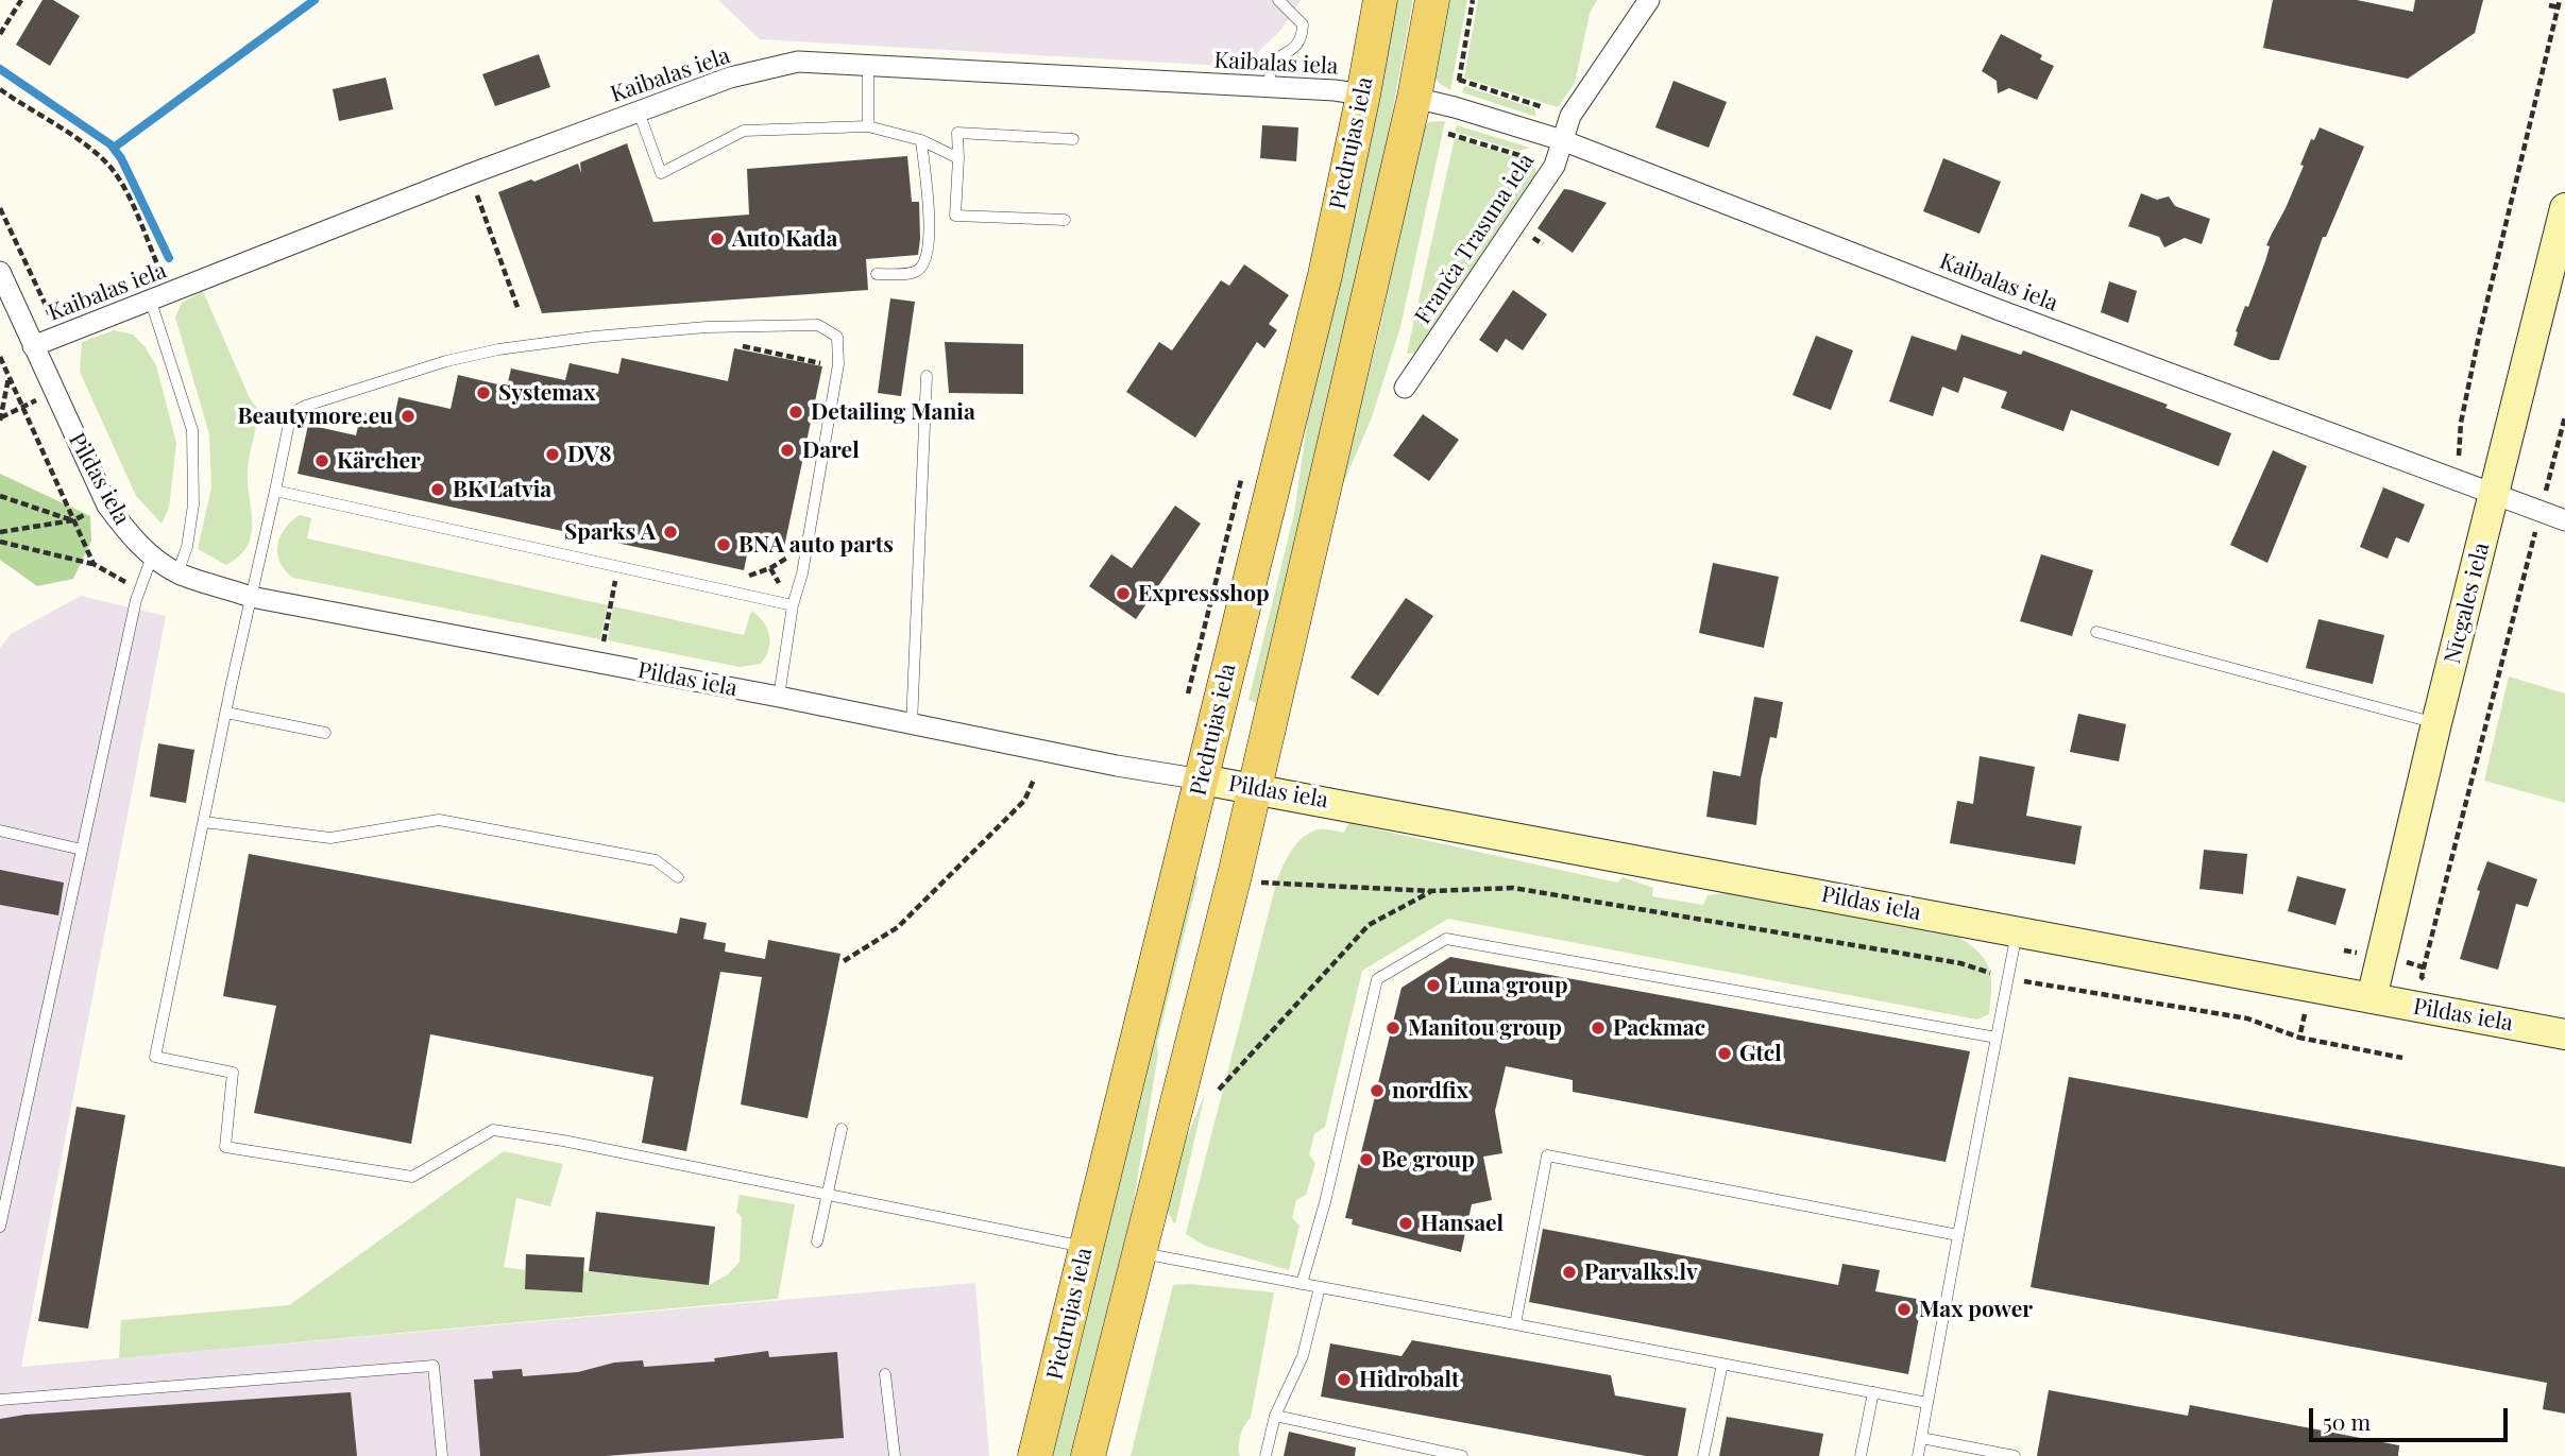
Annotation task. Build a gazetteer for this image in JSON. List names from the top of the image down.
{
  "streets": {
    "main road": ["Piedrujas iela"],
    "street": [
      "Kaibalas iela",
      "Franča Trasuna iela",
      "Pildas iela",
      "Nīcgales iela"
    ]
  },
  "crossings": [
    ["Kaibalas iela", "Piedrujas iela"],
    ["Kaibalas iela", "Franča Trasuna iela"],
    ["Kaibalas iela", "Pildas iela"],
    ["Kaibalas iela", "Nīcgales iela"],
    ["Piedrujas iela", "Pildas iela"],
    ["Pildas iela", "Nīcgales iela"]
  ],
  "places": [
    "Auto Kada",
    "Systemax",
    "Detailing Mania",
    "Beautymore.eu",
    "Darel",
    "DV8",
    "Kärcher",
    "BK Latvia",
    "Sparks A",
    "BNA auto parts",
    "Expressshop",
    "Luna group",
    "Manitou group",
    "Packmac",
    "Gtcl",
    "nordfix",
    "Be group",
    "Hansael",
    "Parvalks.lv",
    "Max power",
    "Hidrobalt"
  ],
  "scale_bar": "50 m"
}
